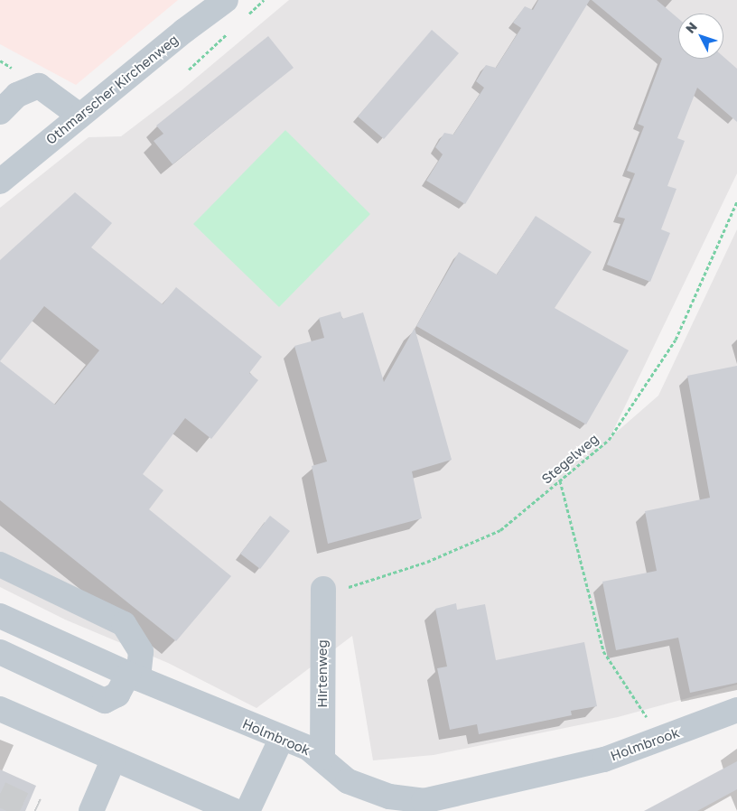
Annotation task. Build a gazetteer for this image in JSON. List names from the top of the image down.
{
  "streets": {
    "street": ["Othmarscher Kirchenweg", "Hirtenweg", "Holmbrook"],
    "path": ["Stegelweg"]
  },
  "crossings": [
    ["Stegelweg", "Hirtenweg"],
    ["Hirtenweg", "Holmbrook"]
  ],
  "north": "top left"
}
